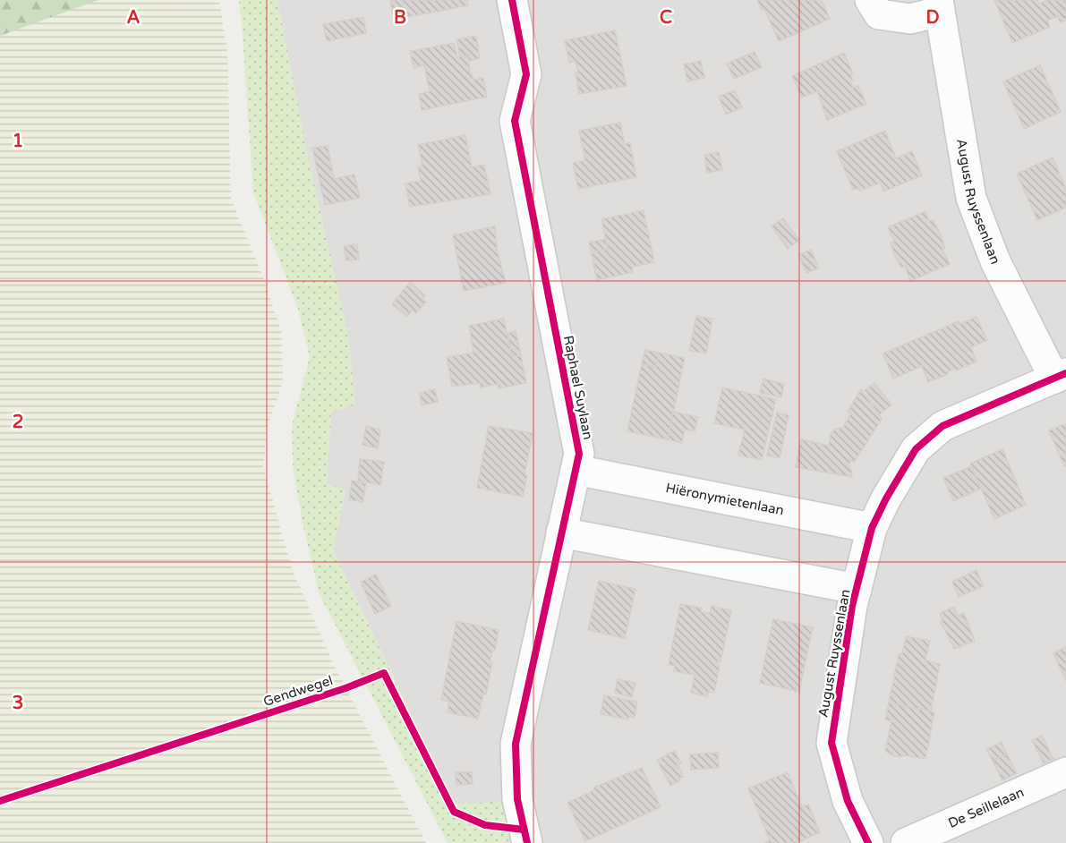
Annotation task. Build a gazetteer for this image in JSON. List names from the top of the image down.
{
  "streets": {
    "street": [
      "August Ruyssenlaan",
      "Raphael Suylaan",
      "Hiëronymietenlaan",
      "De Seillelaan"
    ],
    "cycle path": ["Gendwegel"]
  },
  "crossings": [
    ["August Ruyssenlaan", "Hiëronymietenlaan"],
    ["Raphael Suylaan", "Hiëronymietenlaan"]
  ],
  "grid": {
    "columns": [
      "A",
      "B",
      "C",
      "D"
    ],
    "rows": ["1", "2", "3"]
  }
}
